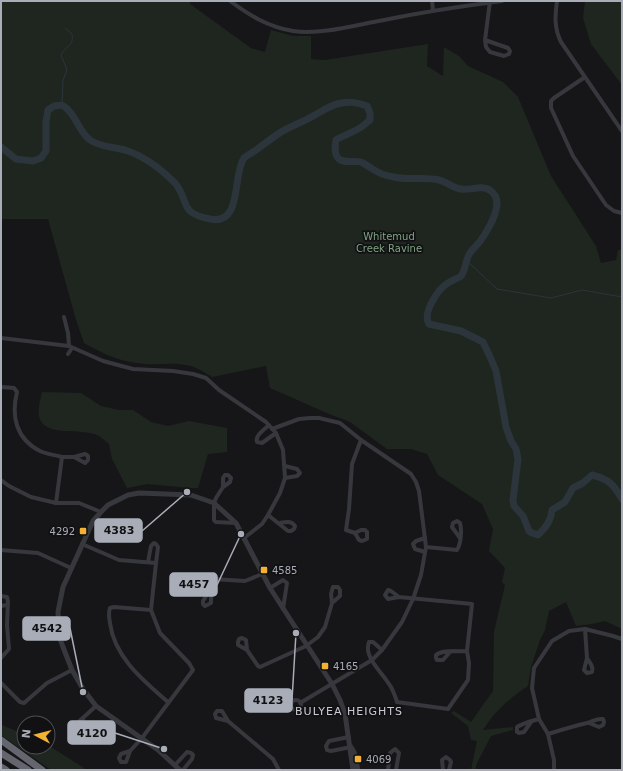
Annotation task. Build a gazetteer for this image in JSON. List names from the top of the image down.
{
  "districts": ["BULYEA HEIGHTS"],
  "parks": ["Whitemud Creek Ravine"],
  "places": {
    "other": [
      "4383",
      "4457",
      "4123",
      "4542",
      "4120"
    ],
    "transit": [
      "4292",
      "4585",
      "4165",
      "4069"
    ]
  },
  "north": "left"
}
